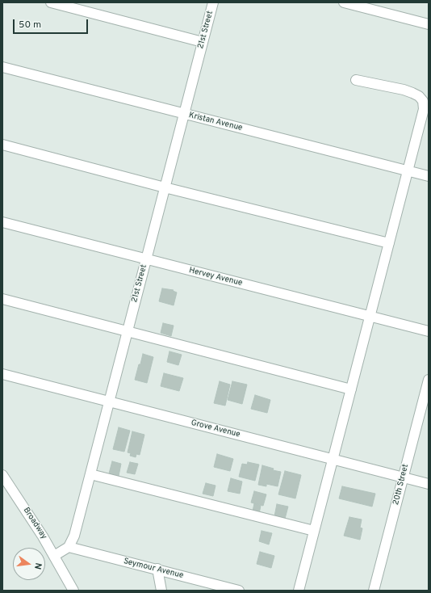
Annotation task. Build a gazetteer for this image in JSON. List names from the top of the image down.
{
  "streets": {
    "street": [
      "21st Street",
      "Kristan Avenue",
      "Hervey Avenue",
      "Grove Avenue",
      "20th Street",
      "Broadway",
      "Seymour Avenue"
    ]
  },
  "crossings": [
    ["21st Street", "Kristan Avenue"],
    ["21st Street", "Hervey Avenue"],
    ["21st Street", "Grove Avenue"],
    ["21st Street", "Seymour Avenue"],
    ["Grove Avenue", "20th Street"]
  ],
  "scale_bar": "50 m",
  "north": "right"
}
